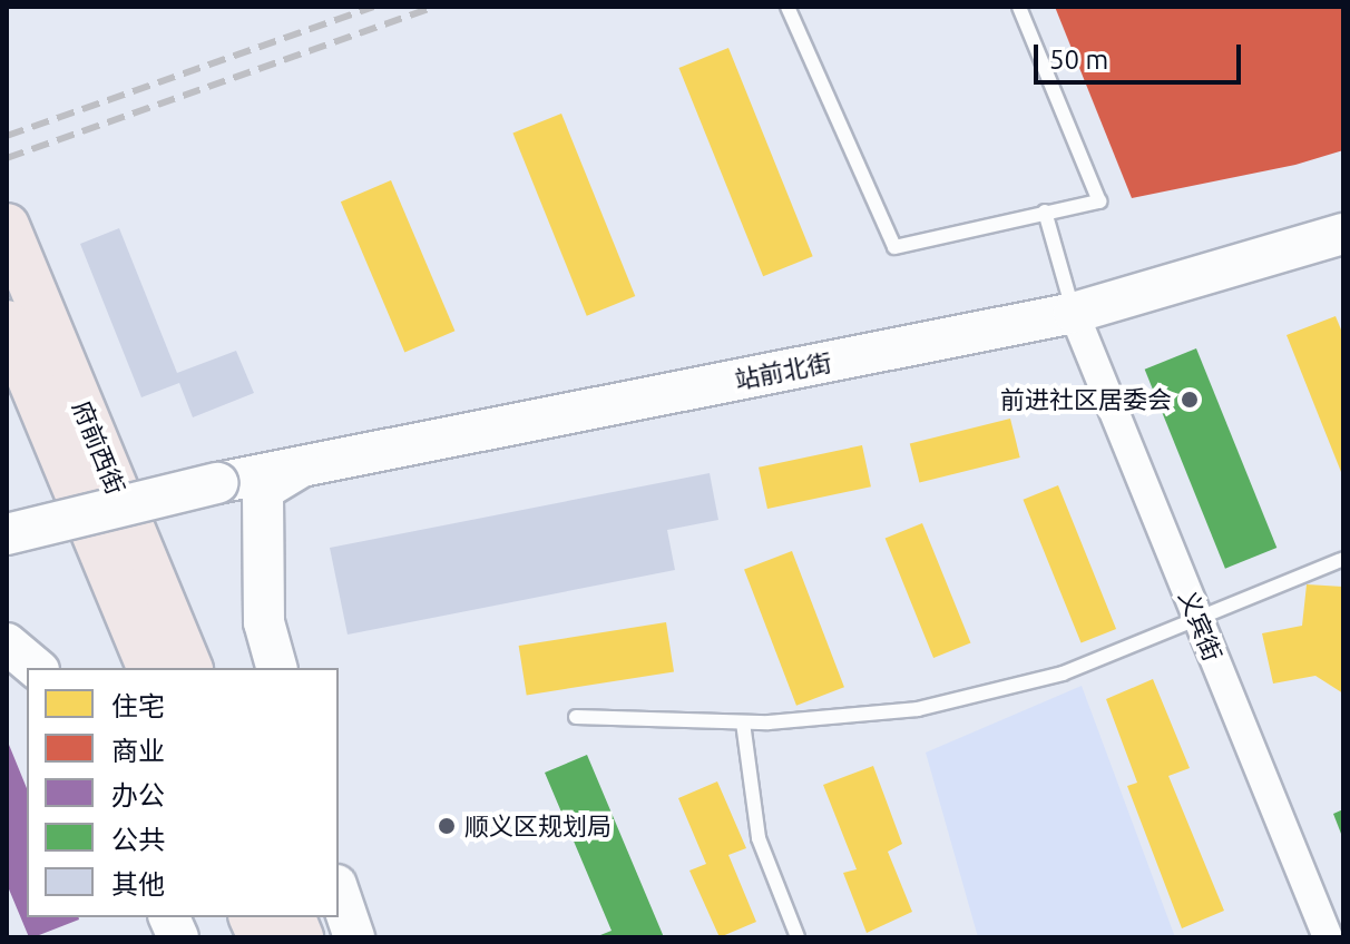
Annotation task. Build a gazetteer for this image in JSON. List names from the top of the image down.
{
  "streets": {
    "main road": ["站前北街", "府前西街"],
    "street": ["义宾街"]
  },
  "crossings": [
    ["站前北街", "义宾街"]
  ],
  "places": ["前进社区居委会", "顺义区规划局"],
  "legend": [
    "住宅",
    "商业",
    "办公",
    "公共",
    "其他"
  ],
  "scale_bar": "50 m"
}
